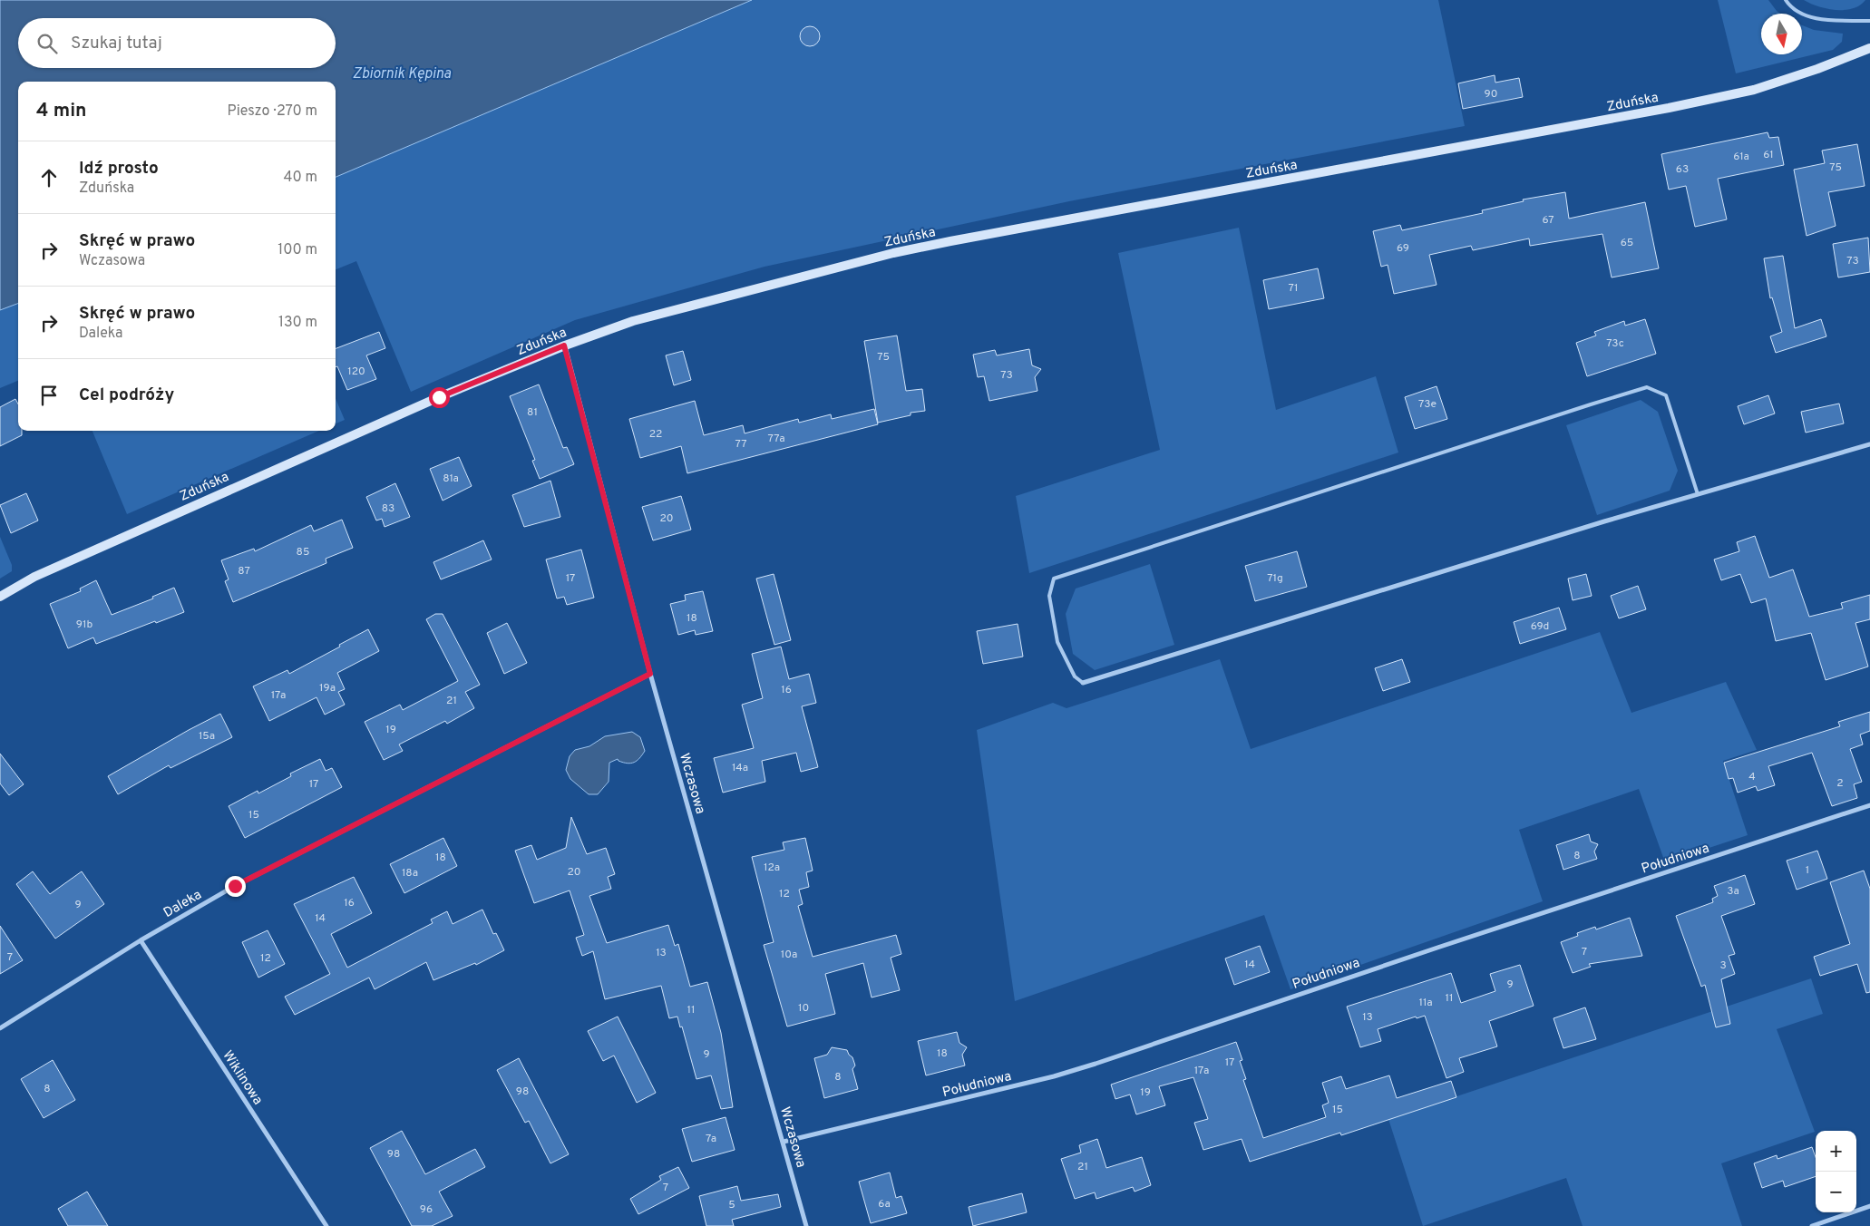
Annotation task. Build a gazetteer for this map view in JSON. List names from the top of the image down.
{
  "streets": {
    "street": [
      "Zduńska",
      "Wczasowa",
      "Południowa",
      "Daleka",
      "Wiklinowa"
    ]
  },
  "crossings": [
    ["Zduńska", "Wczasowa"],
    ["Wczasowa", "Południowa"],
    ["Wczasowa", "Daleka"],
    ["Daleka", "Wiklinowa"]
  ],
  "water": ["Zbiornik Kępina"],
  "house_numbers": [
    "90",
    "61",
    "61a",
    "75",
    "63",
    "67",
    "65",
    "69",
    "73",
    "71",
    "73c",
    "75",
    "120",
    "73",
    "73e",
    "81",
    "22",
    "77a",
    "77",
    "81a",
    "83",
    "20",
    "85",
    "87",
    "17",
    "71g",
    "18",
    "91b",
    "69d",
    "19a",
    "16",
    "17a",
    "21",
    "19",
    "15a",
    "14a",
    "4",
    "2",
    "17",
    "15",
    "8",
    "18",
    "12a",
    "1",
    "20",
    "18a",
    "3a",
    "12",
    "16",
    "9",
    "14",
    "7",
    "13",
    "10a",
    "7",
    "12",
    "14",
    "3",
    "9",
    "11",
    "11a",
    "10",
    "11",
    "13",
    "18",
    "9",
    "17",
    "17a",
    "8",
    "8",
    "98",
    "19",
    "15",
    "7a",
    "98",
    "21",
    "7",
    "6a",
    "5",
    "96"
  ],
  "north": "bottom",
  "page": {
    "search": "Szukaj tutaj",
    "heading": ["4 min", "Pieszo · 270 m"],
    "list": [
      ["Idź prosto", "Zduńska", "40 m"],
      ["Skręć w prawo", "Wczasowa", "100 m"],
      ["Skręć w prawo", "Daleka", "130 m"],
      "Cel podróży"
    ],
    "map_buttons": ["+", "−"]
  }
}
